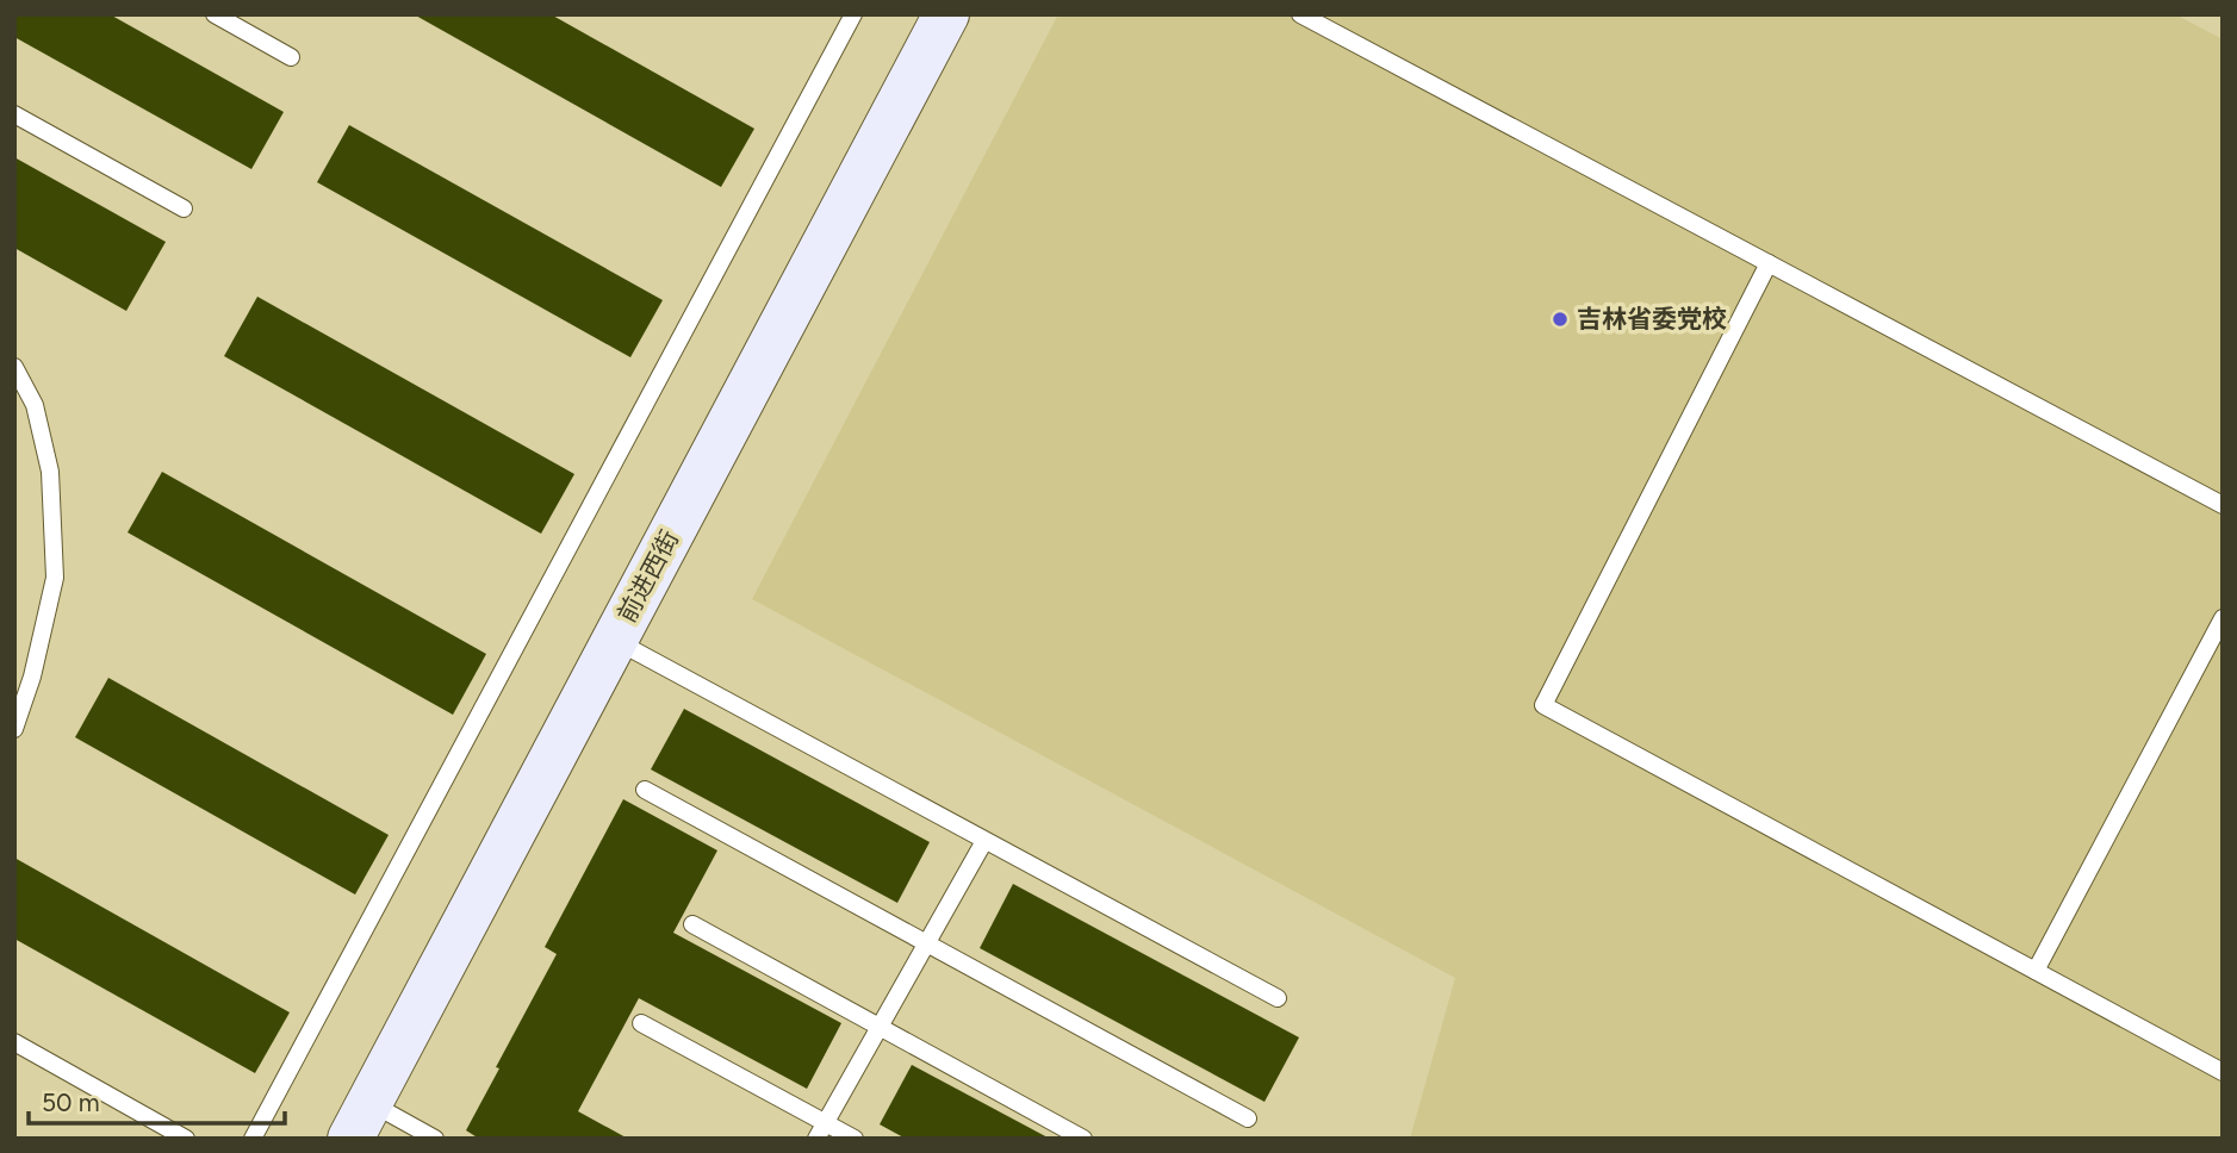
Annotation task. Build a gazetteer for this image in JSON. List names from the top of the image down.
{
  "streets": {
    "street": ["前进西街"]
  },
  "places": ["吉林省委党校"],
  "scale_bar": "50 m"
}
